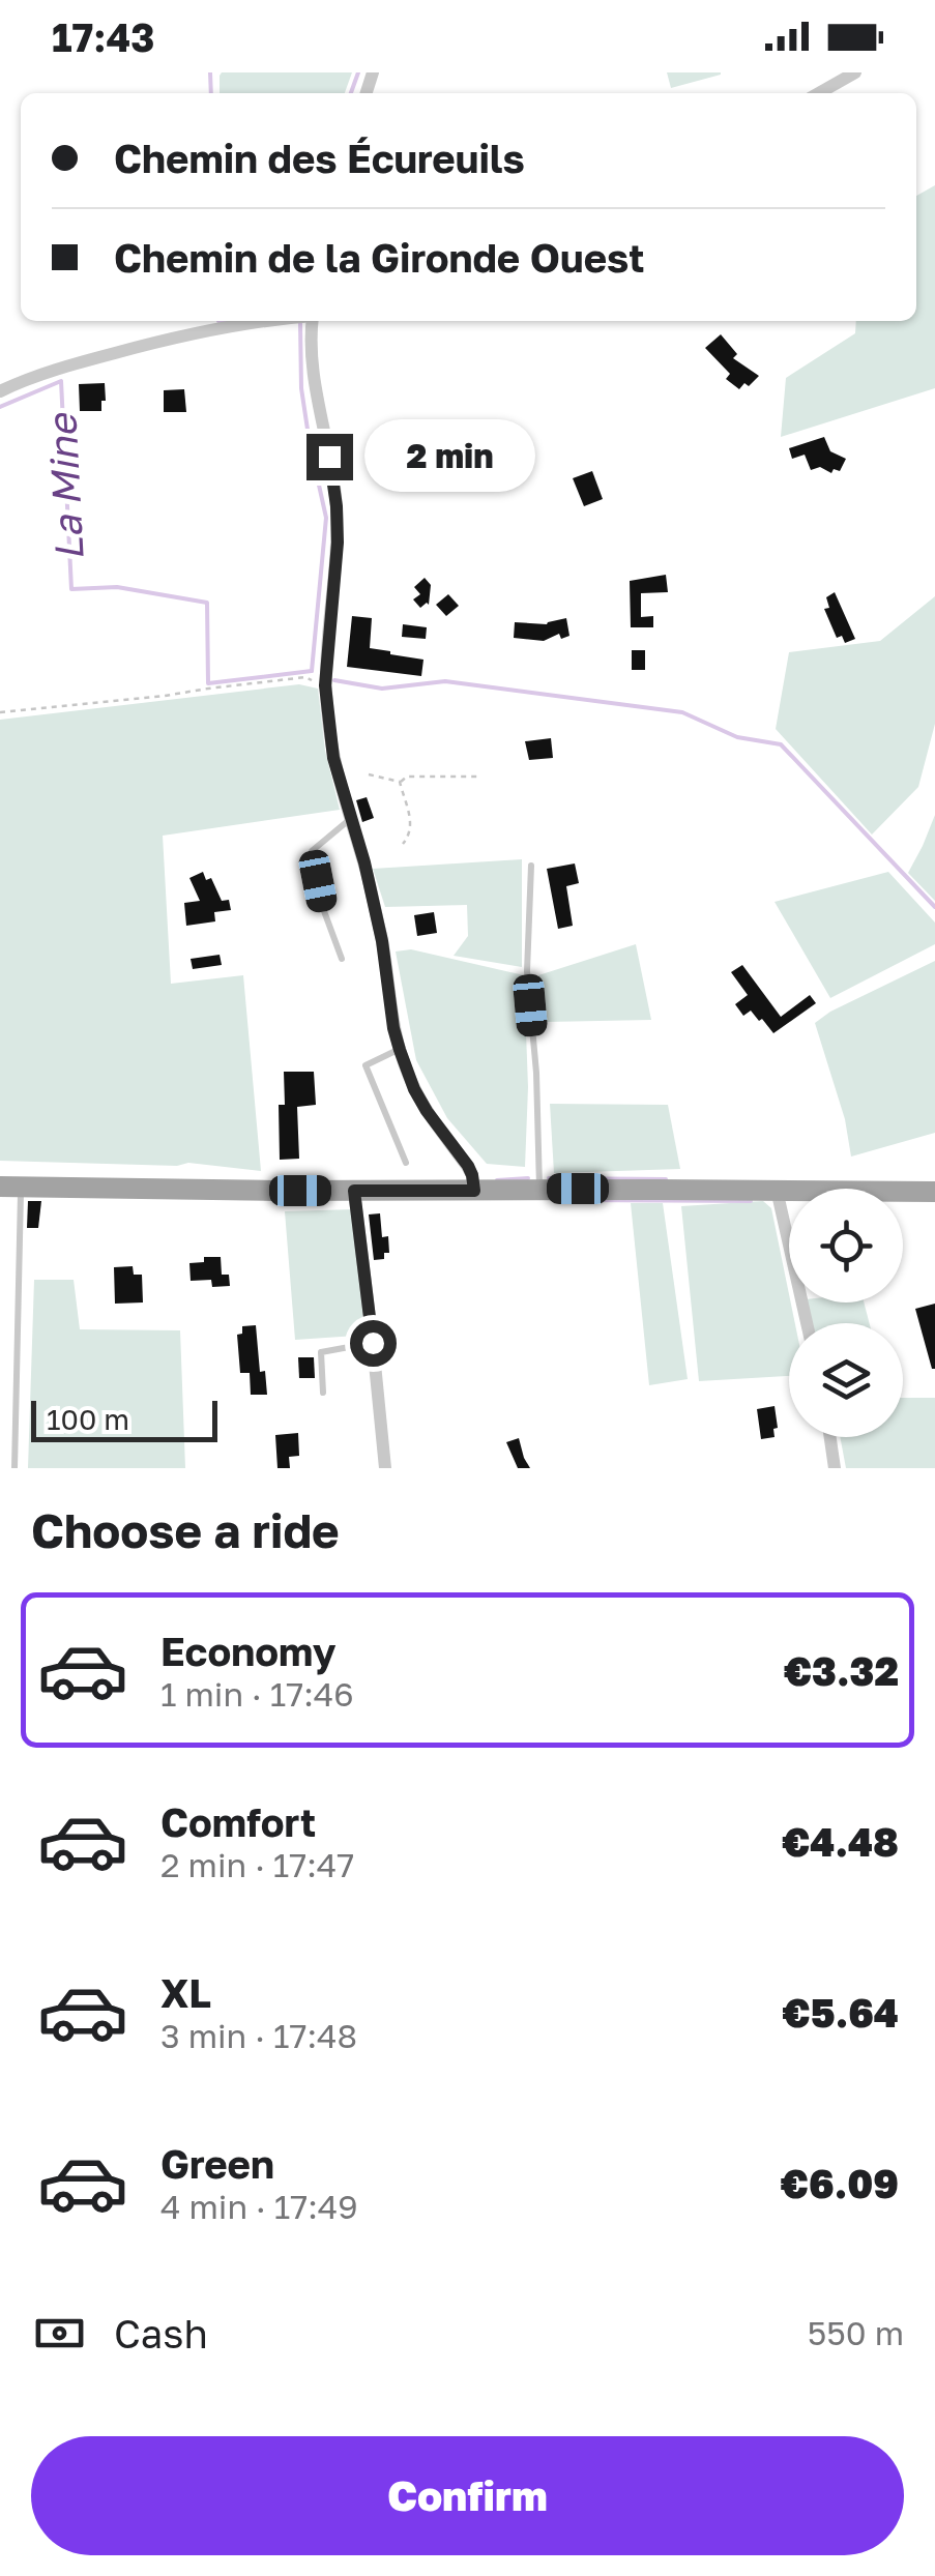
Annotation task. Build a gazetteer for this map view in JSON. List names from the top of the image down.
{
  "water": ["La Mine"],
  "scale_bar": "100 m",
  "page": {
    "status": "17:43",
    "banner": ["Chemin des Écureuils", "Chemin de la Gironde Ouest"],
    "bubble": "2 min",
    "scale": "100 m",
    "heading": "Choose a ride",
    "list": [
      {
        "name": "Economy",
        "note": "1 min · 17:46",
        "value": "€3.32"
      },
      {
        "name": "Comfort",
        "note": "2 min · 17:47",
        "value": "€4.48"
      },
      {
        "name": "XL",
        "note": "3 min · 17:48",
        "value": "€5.64"
      },
      {
        "name": "Green",
        "note": "4 min · 17:49",
        "value": "€6.09"
      }
    ],
    "pay": ["Cash", "550 m"],
    "buttons": "Confirm"
  }
}
